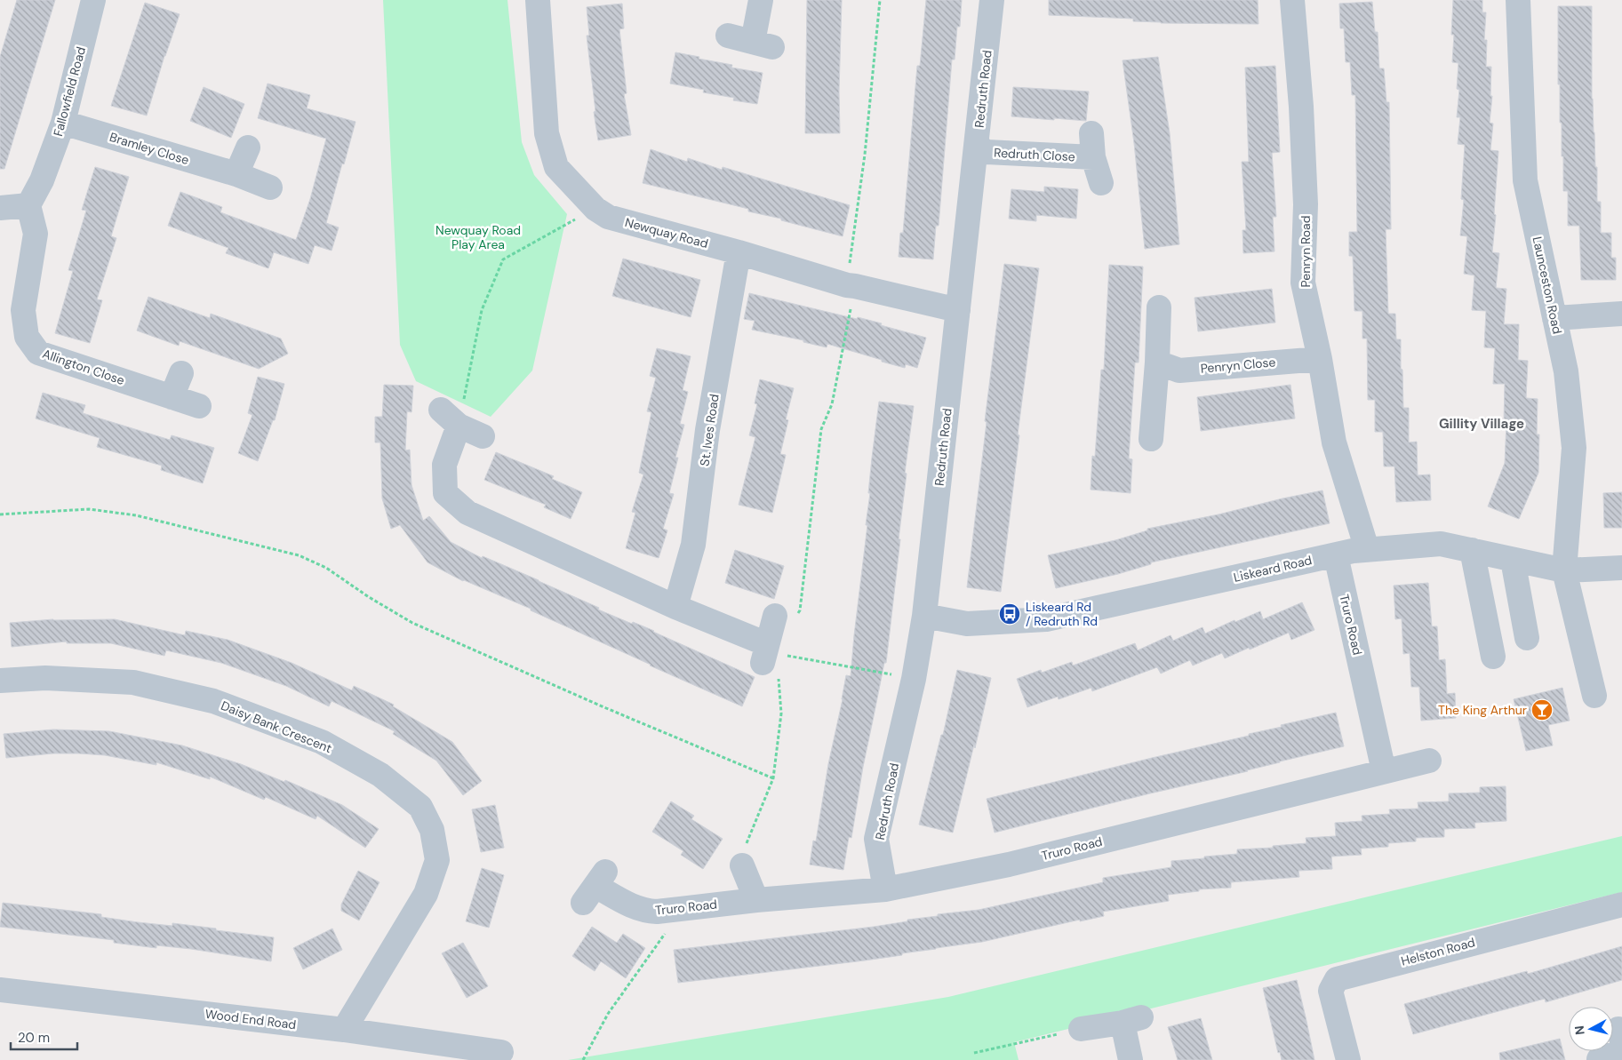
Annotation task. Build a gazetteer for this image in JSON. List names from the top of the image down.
{
  "streets": {
    "street": [
      "Redruth Road",
      "Fallowfield Road",
      "Bramley Close",
      "Redruth Close",
      "Newquay Road",
      "Penryn Road",
      "Launceston Road",
      "Penryn Close",
      "Allington Close",
      "St. Ives Road",
      "Liskeard Road",
      "Truro Road",
      "Daisy Bank Crescent",
      "Helston Road",
      "Wood End Road"
    ]
  },
  "crossings": [
    ["Redruth Road", "Redruth Close"],
    ["Redruth Road", "Newquay Road"],
    ["Redruth Road", "Liskeard Road"],
    ["Redruth Road", "Truro Road"],
    ["Fallowfield Road", "Bramley Close"],
    ["Fallowfield Road", "Allington Close"],
    ["Newquay Road", "St. Ives Road"],
    ["Penryn Road", "Penryn Close"],
    ["Penryn Road", "Liskeard Road"],
    ["Launceston Road", "Liskeard Road"],
    ["Liskeard Road", "Truro Road"],
    ["Daisy Bank Crescent", "Wood End Road"]
  ],
  "districts": ["Gillity Village"],
  "parks": ["Newquay Road Play Area"],
  "places": {
    "bus stop": ["Liskeard Rd / Redruth Rd"],
    "bar": ["The King Arthur"]
  },
  "scale_bar": "20 m",
  "north": "left"
}
